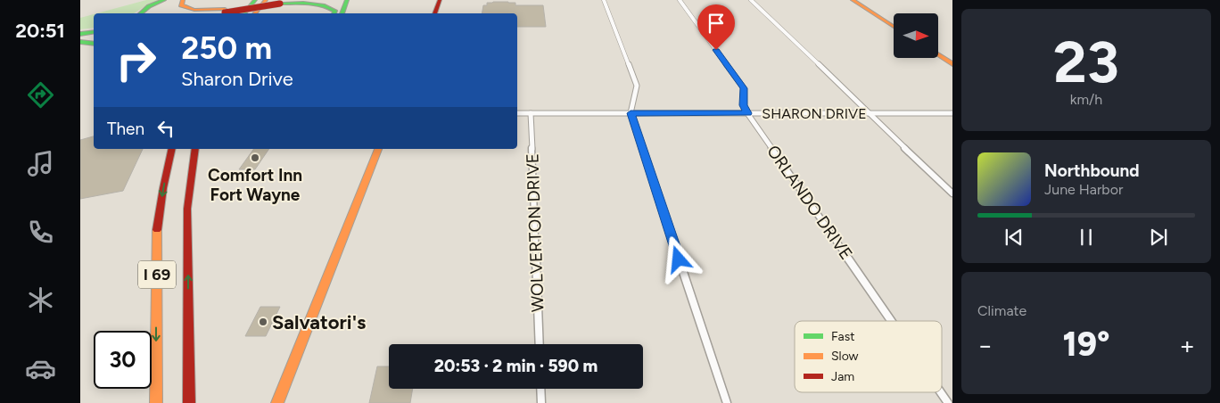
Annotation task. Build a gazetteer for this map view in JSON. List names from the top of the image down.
{
  "streets": {
    "main road": ["I 69"],
    "street": ["SHARON DRIVE", "ORLANDO DRIVE", "WOLVERTON DRIVE"]
  },
  "crossings": [
    ["SHARON DRIVE", "ORLANDO DRIVE"],
    ["SHARON DRIVE", "WOLVERTON DRIVE"]
  ],
  "places": ["Comfort Inn Fort Wayne", "Salvatori's"],
  "legend": ["Fast", "Slow", "Jam"],
  "north": "right",
  "page": {
    "tabs": "20:51",
    "tile": [
      ["23", "km/h"],
      "Climate"
    ],
    "turn": ["250 m", "Sharon Drive"],
    "then": "Then",
    "song": ["Northbound", "June Harbor"],
    "heat": ["−", "19°", "+"],
    "limit": "30",
    "trip": "20:53 · 2 min · 590 m"
  }
}
